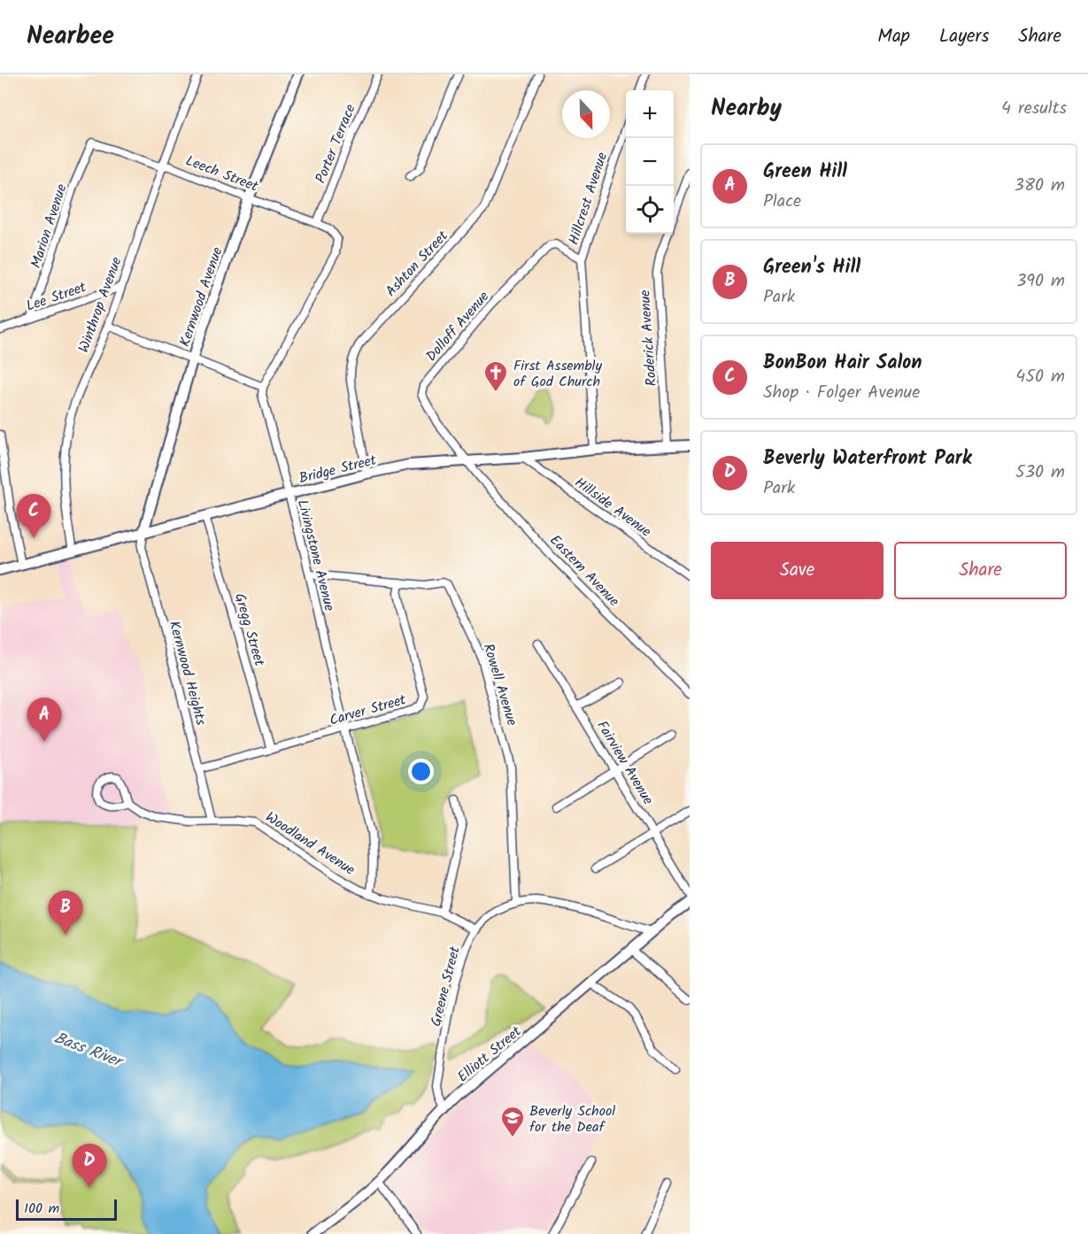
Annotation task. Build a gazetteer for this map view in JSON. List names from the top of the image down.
{
  "streets": {
    "main road": ["Kernwood Avenue", "Bridge Street", "Elliott Street"],
    "street": [
      "Porter Terrace",
      "Leech Street",
      "Hillcrest Avenue",
      "Marion Avenue",
      "Ashton Street",
      "Lee Street",
      "Winthrop Avenue",
      "Dolloff Avenue",
      "Roderick Avenue",
      "Hillside Avenue",
      "Livingstone Avenue",
      "Eastern Avenue",
      "Gregg Street",
      "Kernwood Heights",
      "Rowell Avenue",
      "Carver Street",
      "Fairview Avenue",
      "Woodland Avenue",
      "Greene Street"
    ]
  },
  "crossings": [
    ["Porter Terrace", "Leech Street"],
    ["Leech Street", "Marion Avenue"],
    ["Leech Street", "Kernwood Avenue"],
    ["Leech Street", "Winthrop Avenue"],
    ["Leech Street", "Livingstone Avenue"],
    ["Hillcrest Avenue", "Dolloff Avenue"],
    ["Hillcrest Avenue", "Bridge Street"],
    ["Marion Avenue", "Lee Street"],
    ["Ashton Street", "Bridge Street"],
    ["Lee Street", "Winthrop Avenue"],
    ["Kernwood Avenue", "Bridge Street"],
    ["Kernwood Avenue", "Kernwood Heights"],
    ["Winthrop Avenue", "Bridge Street"],
    ["Dolloff Avenue", "Bridge Street"],
    ["Dolloff Avenue", "Eastern Avenue"],
    ["Roderick Avenue", "Bridge Street"],
    ["Bridge Street", "Hillside Avenue"],
    ["Bridge Street", "Livingstone Avenue"],
    ["Bridge Street", "Eastern Avenue"],
    ["Bridge Street", "Gregg Street"],
    ["Bridge Street", "Kernwood Heights"],
    ["Livingstone Avenue", "Rowell Avenue"],
    ["Livingstone Avenue", "Carver Street"],
    ["Livingstone Avenue", "Woodland Avenue"],
    ["Gregg Street", "Carver Street"],
    ["Kernwood Heights", "Carver Street"],
    ["Kernwood Heights", "Woodland Avenue"],
    ["Rowell Avenue", "Carver Street"],
    ["Rowell Avenue", "Greene Street"],
    ["Woodland Avenue", "Greene Street"],
    ["Greene Street", "Elliott Street"]
  ],
  "water": ["Bass River"],
  "places": {
    "church": ["First Assembly of God Church"],
    "school or university": ["Beverly School for the Deaf"]
  },
  "scale_bar": "100 m",
  "north": "bottom",
  "page": {
    "header": "Nearbee",
    "nav": ["Map", "Layers", "Share"],
    "heading": ["Nearby", "4 results"],
    "map_buttons": ["+", "−"],
    "list": [
      {
        "mark": "A",
        "name": "Green Hill",
        "note": "Place",
        "value": "380 m"
      },
      {
        "mark": "B",
        "name": "Green's Hill",
        "note": "Park",
        "value": "390 m"
      },
      {
        "mark": "C",
        "name": "BonBon Hair Salon",
        "note": "Shop · Folger Avenue",
        "value": "450 m"
      },
      {
        "mark": "D",
        "name": "Beverly Waterfront Park",
        "note": "Park",
        "value": "530 m"
      }
    ],
    "pins": [
      "C",
      "A",
      "B",
      "D"
    ],
    "buttons": ["Save", "Share"],
    "scale": "100 m"
  }
}
